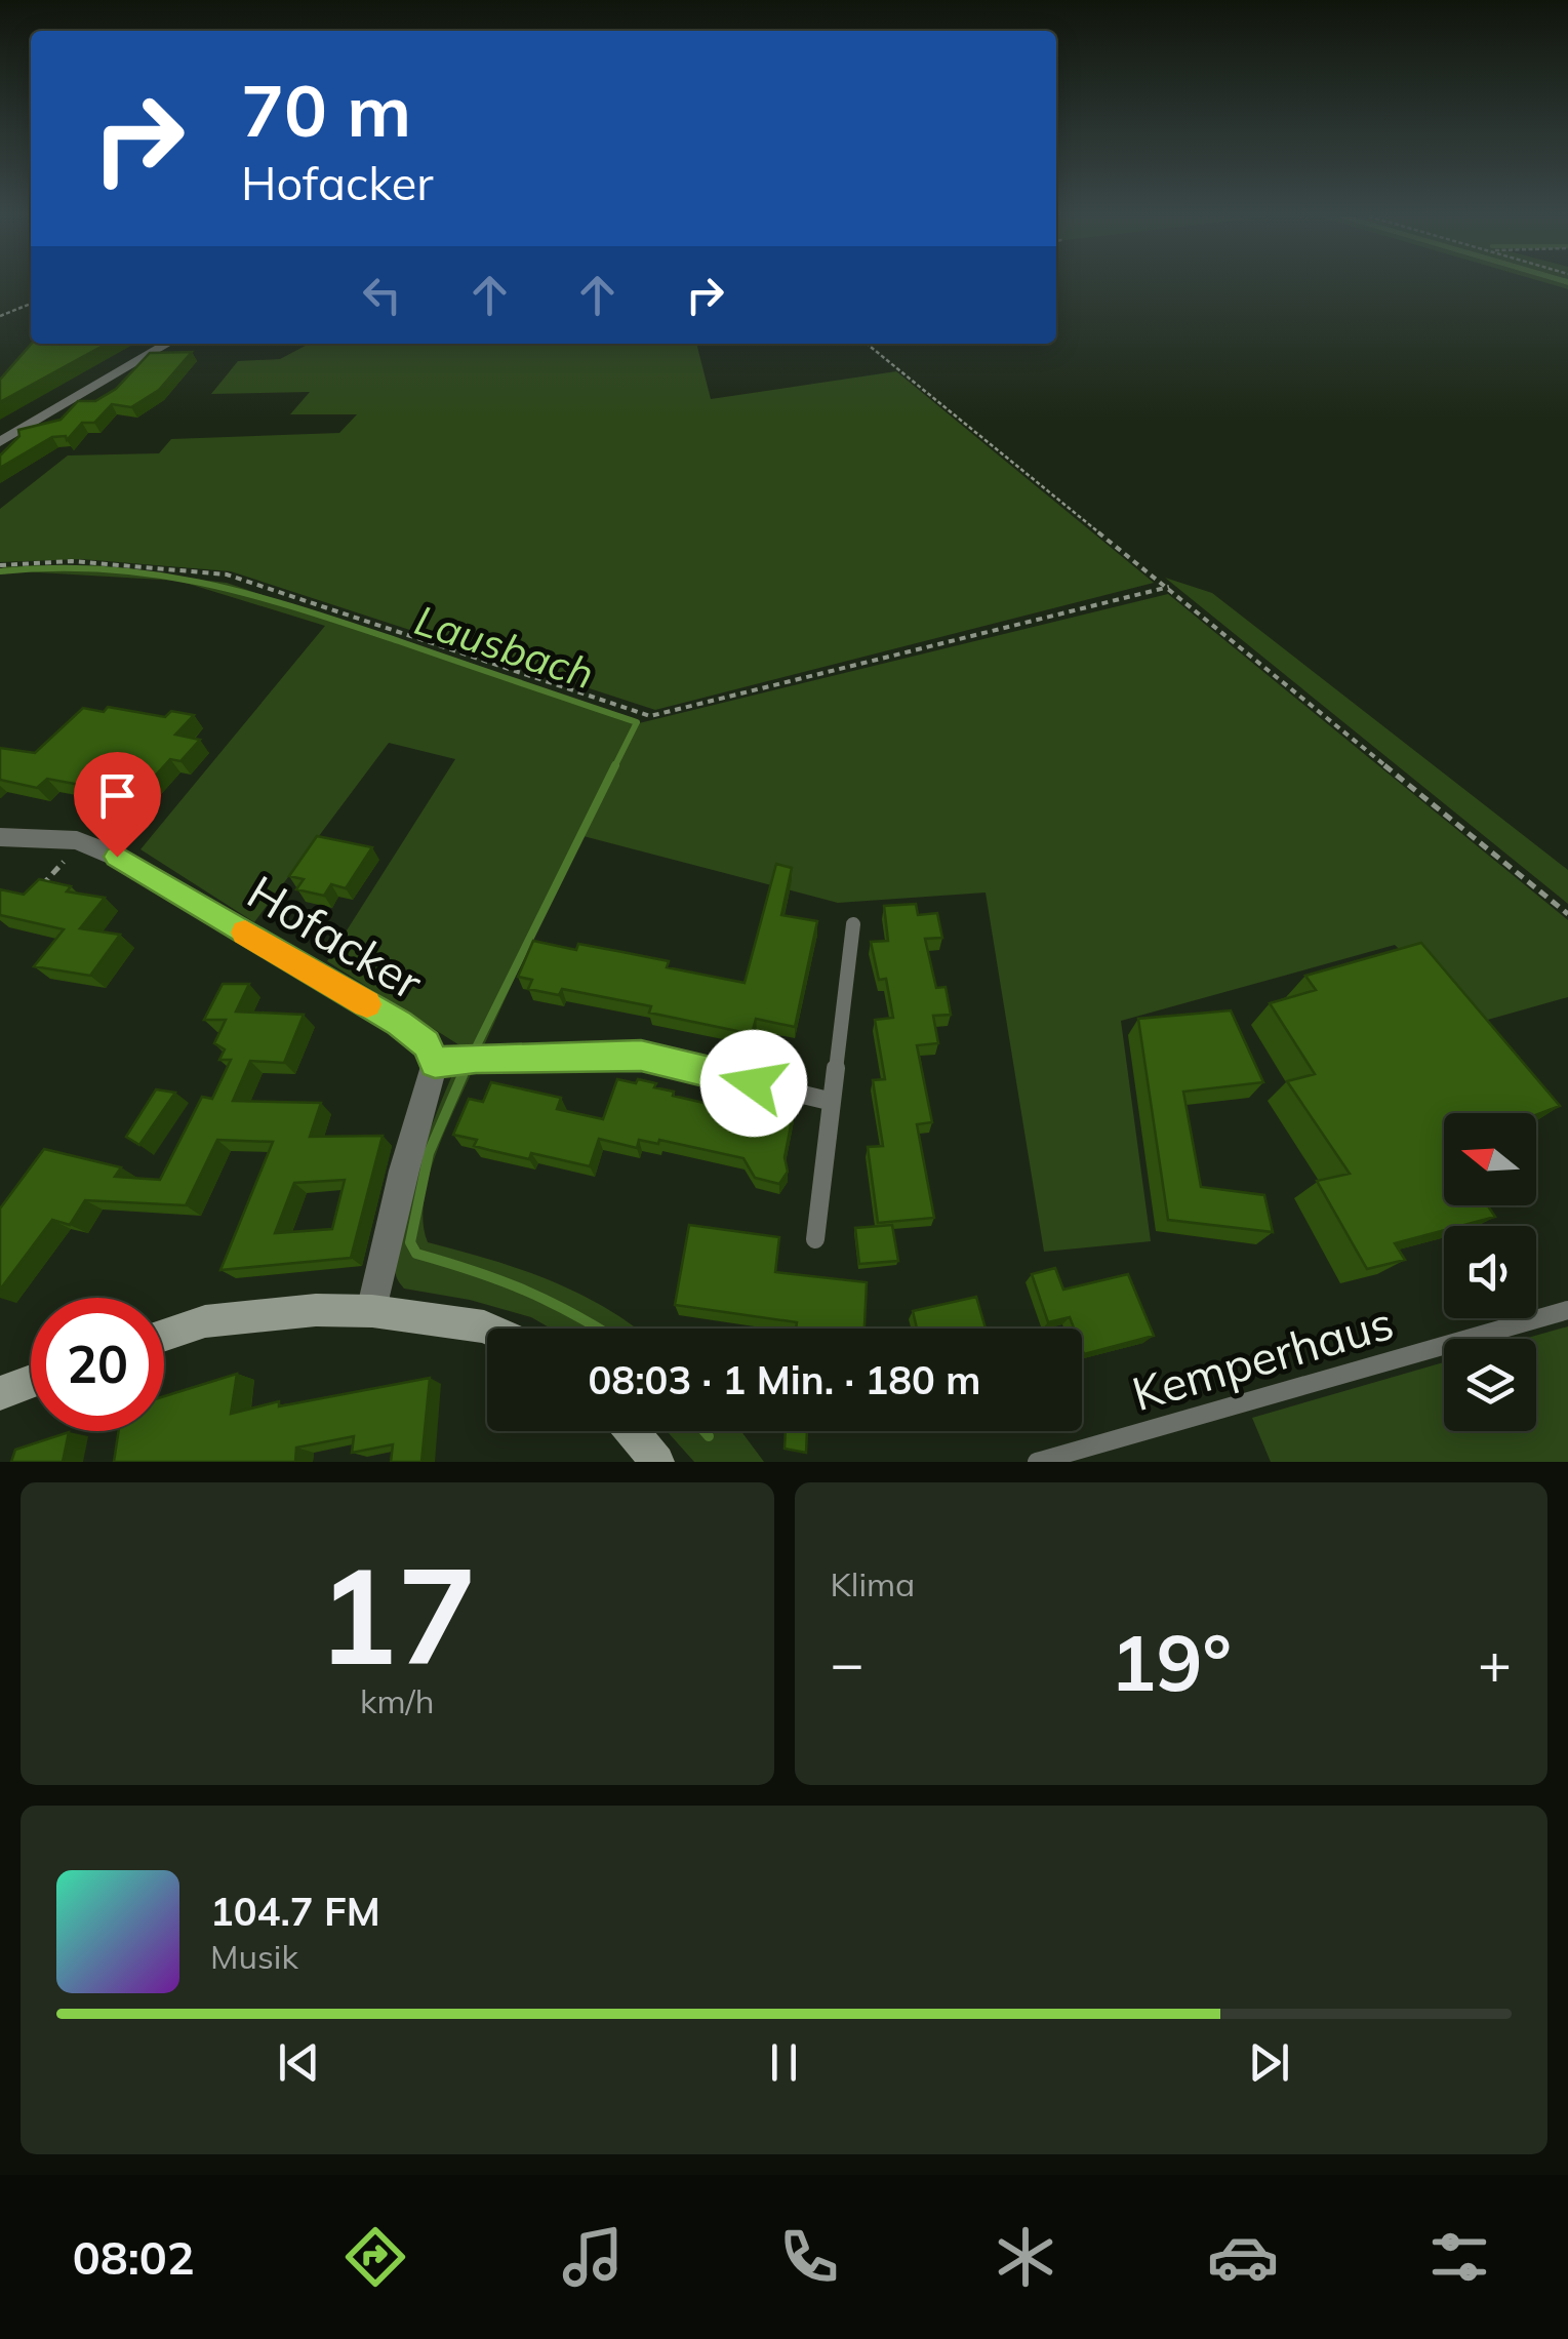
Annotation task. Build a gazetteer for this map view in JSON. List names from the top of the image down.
{
  "streets": {
    "street": ["Hofacker"],
    "lane": ["Kemperhaus"]
  },
  "water": ["Lausbach"],
  "north": "left",
  "page": {
    "turn": ["70 m", "Hofacker"],
    "limit": "20",
    "trip": "08:03 · 1 Min. · 180 m",
    "tile": [
      ["17", "km/h"],
      "Klima"
    ],
    "heat": ["−", "19°", "+"],
    "song": ["104.7 FM", "Musik"],
    "tabs": "08:02"
  }
}
